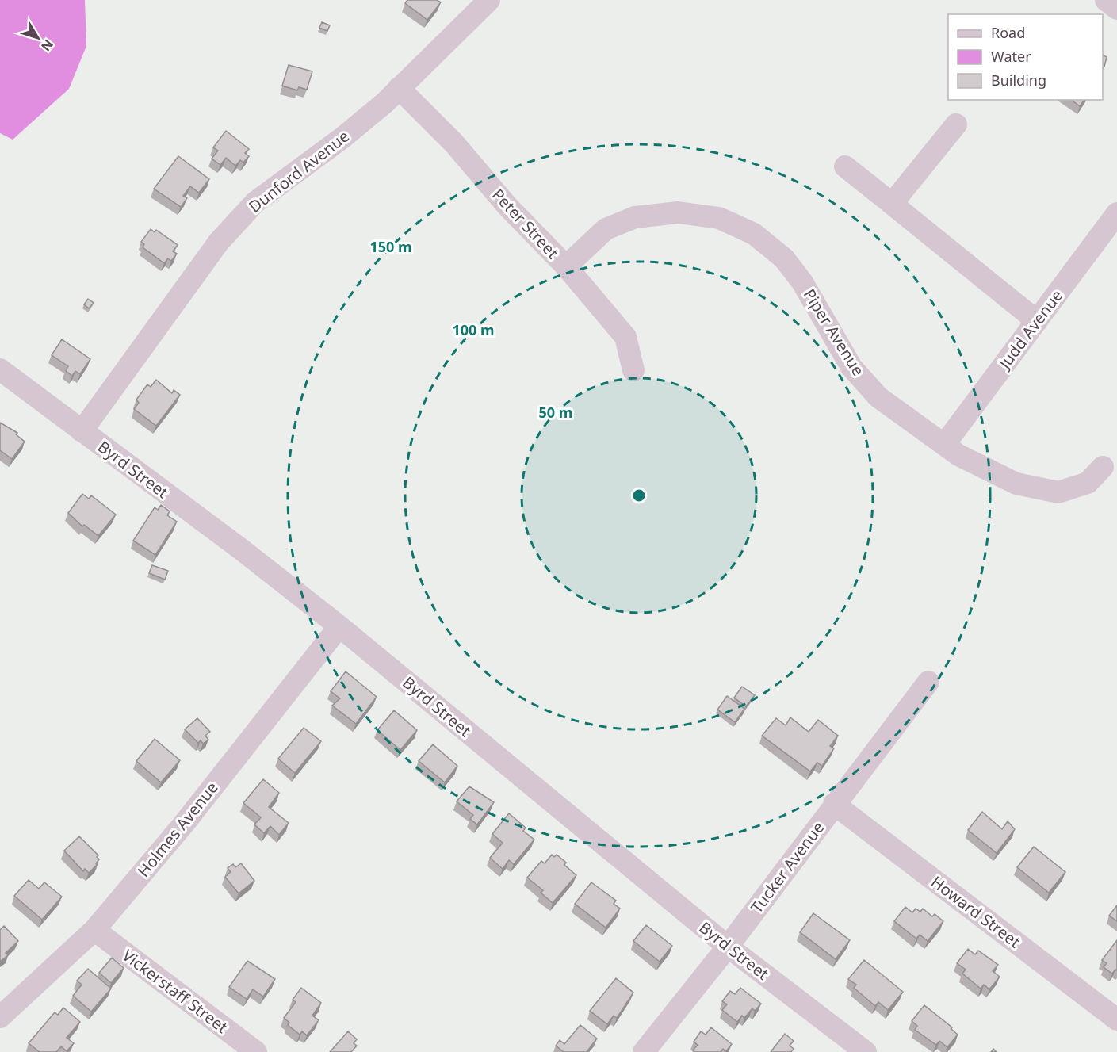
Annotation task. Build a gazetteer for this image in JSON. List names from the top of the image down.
{
  "streets": {
    "street": [
      "Dunford Avenue",
      "Peter Street",
      "Judd Avenue",
      "Piper Avenue",
      "Byrd Street",
      "Holmes Avenue",
      "Tucker Avenue",
      "Howard Street",
      "Vickerstaff Street"
    ]
  },
  "crossings": [
    ["Dunford Avenue", "Peter Street"],
    ["Dunford Avenue", "Byrd Street"],
    ["Peter Street", "Piper Avenue"],
    ["Judd Avenue", "Piper Avenue"],
    ["Byrd Street", "Holmes Avenue"],
    ["Byrd Street", "Tucker Avenue"],
    ["Holmes Avenue", "Vickerstaff Street"],
    ["Tucker Avenue", "Howard Street"]
  ],
  "legend": ["Road", "Water", "Building"],
  "north": "bottom right",
  "rings": ["150 m", "100 m", "50 m"]
}
